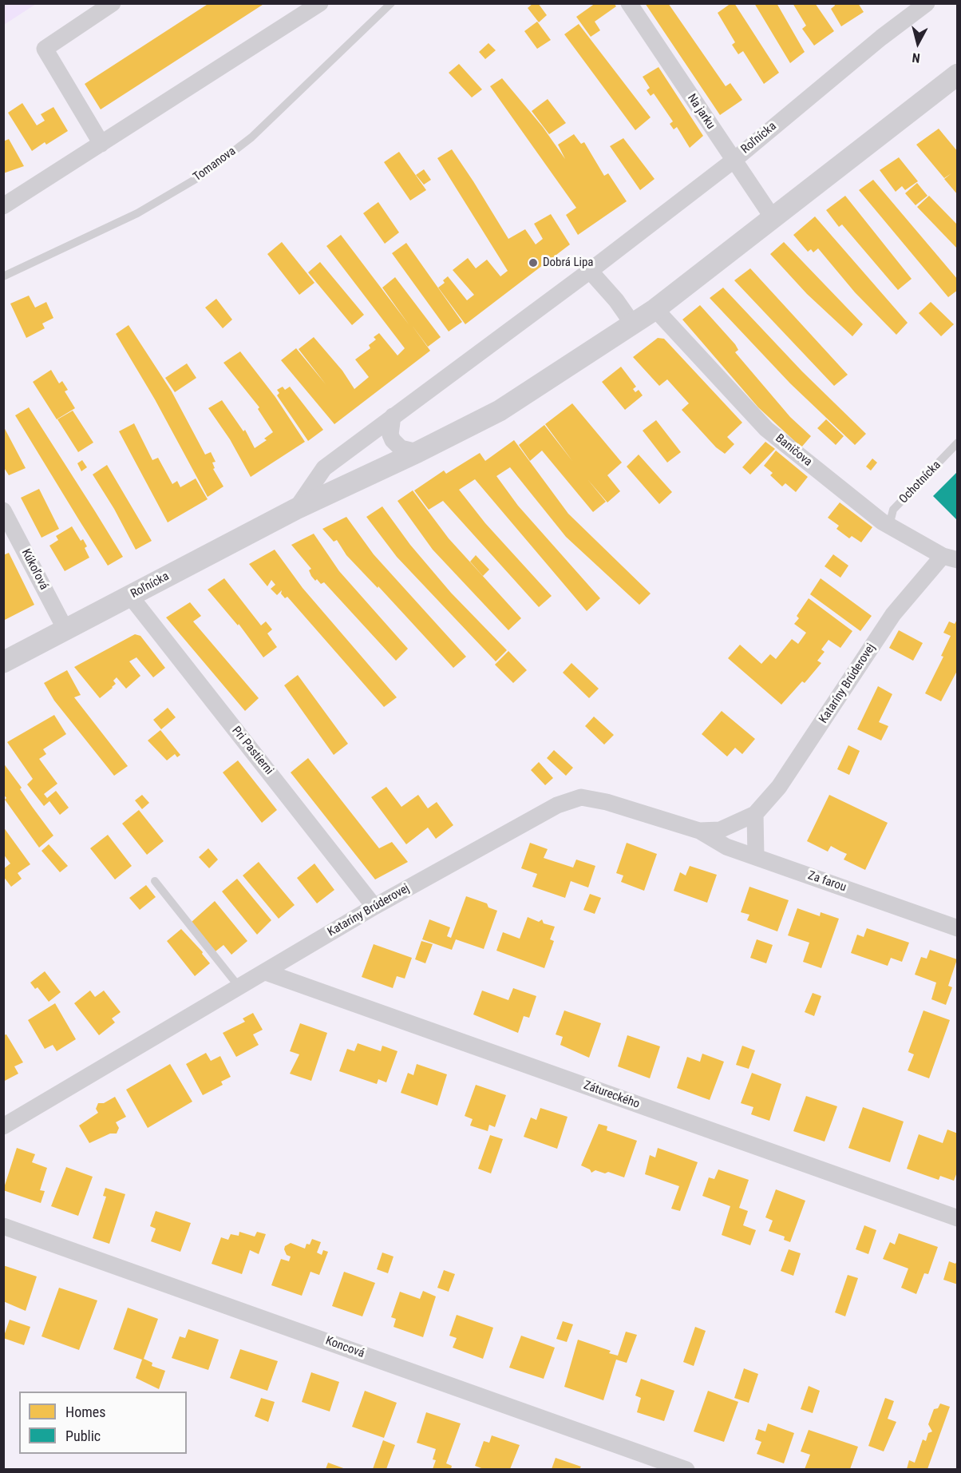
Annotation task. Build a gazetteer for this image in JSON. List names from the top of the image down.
{
  "streets": {
    "street": [
      "Na jarku",
      "Roľnícka",
      "Baničova",
      "Kúkoľová",
      "Kataríny Brúderovej",
      "Pri Pastierni",
      "Za farou",
      "Zátureckého",
      "Koncová"
    ],
    "lane": ["Tomanova", "Ochotnícka"]
  },
  "crossings": [
    ["Na jarku", "Roľnícka"],
    ["Roľnícka", "Baničova"],
    ["Roľnícka", "Kúkoľová"],
    ["Roľnícka", "Pri Pastierni"],
    ["Baničova", "Ochotnícka"],
    ["Baničova", "Kataríny Brúderovej"],
    ["Kataríny Brúderovej", "Pri Pastierni"],
    ["Kataríny Brúderovej", "Za farou"],
    ["Kataríny Brúderovej", "Zátureckého"]
  ],
  "places": ["Dobrá Lipa"],
  "legend": ["Homes", "Public"],
  "north": "bottom"
}
